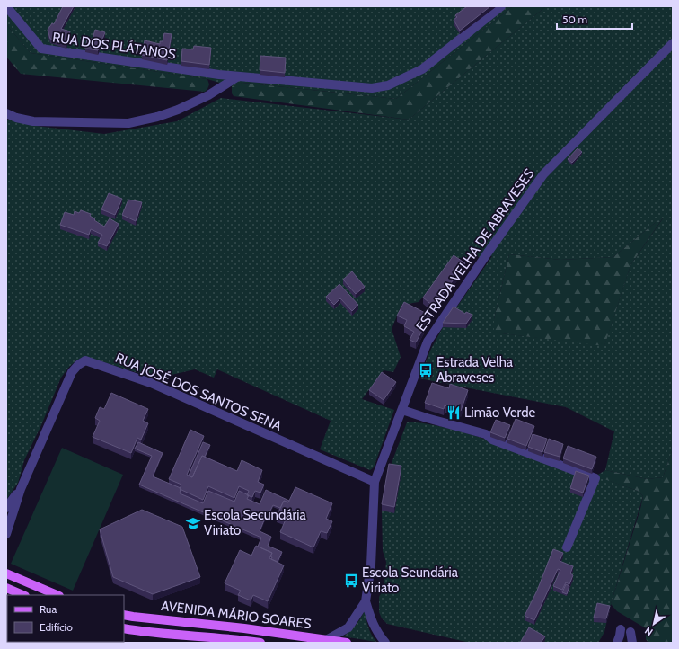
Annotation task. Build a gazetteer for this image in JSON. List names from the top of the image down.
{
  "streets": {
    "main road": ["AVENIDA MÁRIO SOARES"],
    "street": ["RUA DOS PLÁTANOS", "ESTRADA VELHA DE ABRAVESES", "RUA JOSÉ DOS SANTOS SENA"]
  },
  "crossings": [
    ["ESTRADA VELHA DE ABRAVESES", "RUA JOSÉ DOS SANTOS SENA"]
  ],
  "places": {
    "bus stop": ["Estrada Velha Abraveses", "Escola Seundária Viriato"],
    "restaurant": ["Limão Verde"],
    "school or university": ["Escola Secundária Viriato"]
  },
  "legend": ["Rua", "Edifício"],
  "scale_bar": "50 m",
  "north": "bottom left"
}
